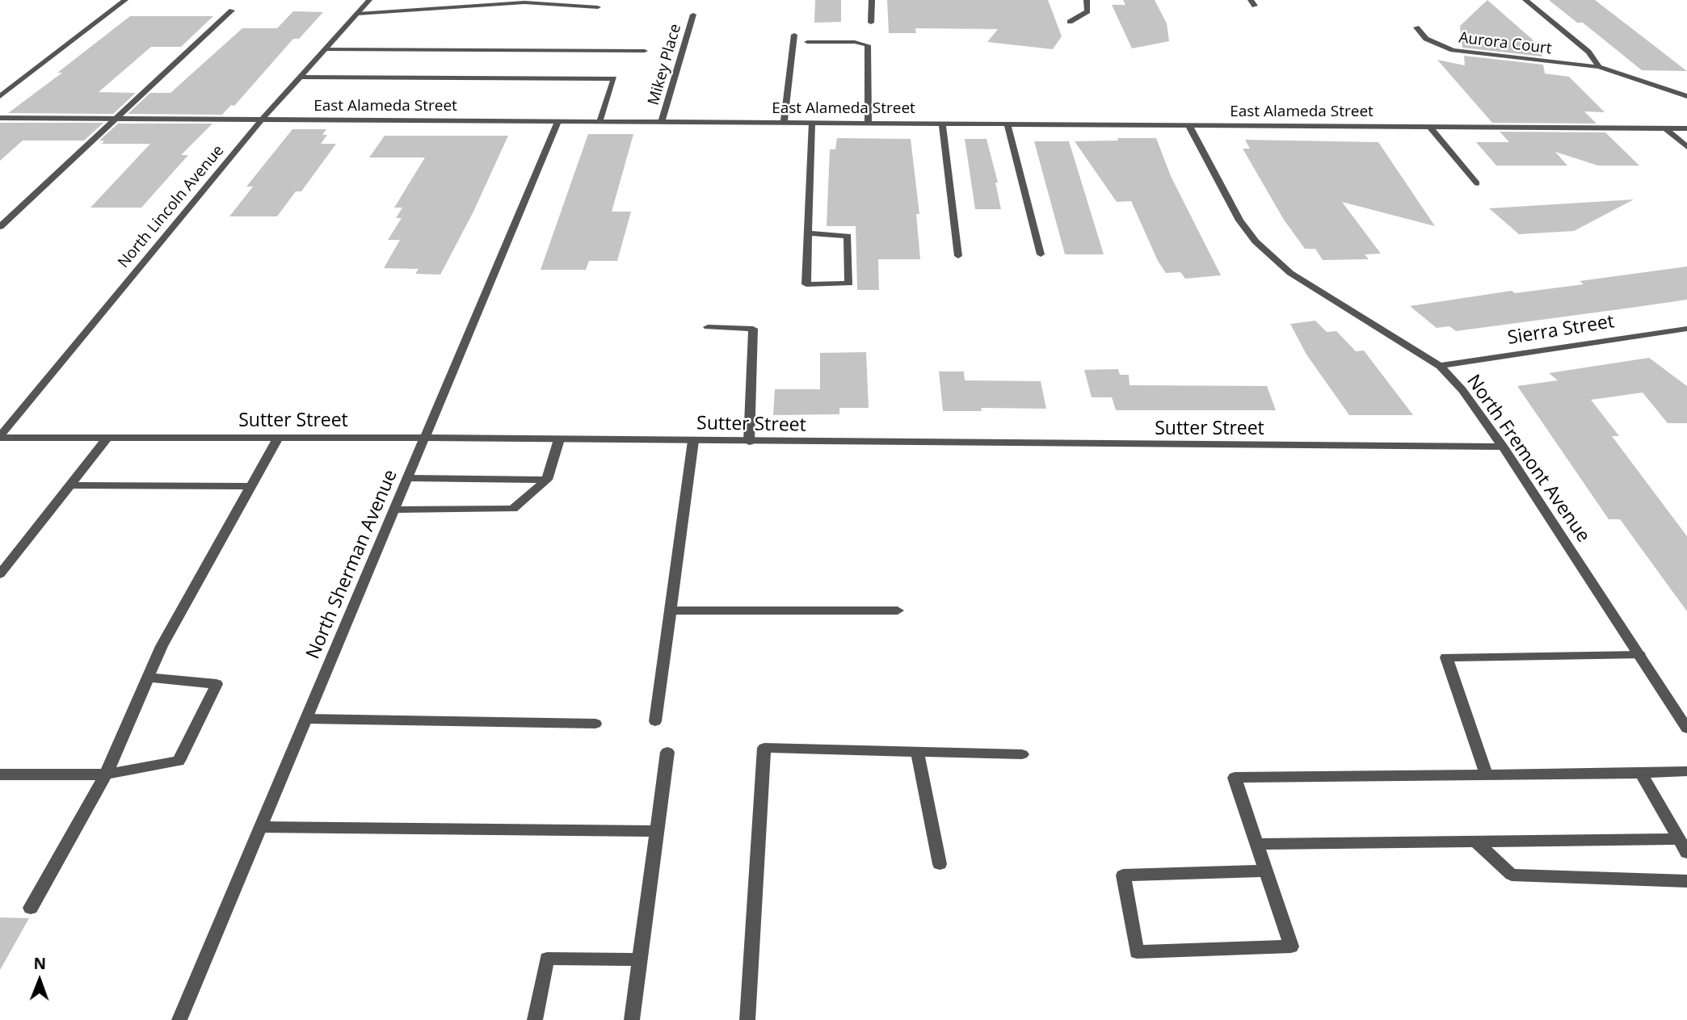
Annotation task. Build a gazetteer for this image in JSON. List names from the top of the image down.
{
  "streets": {
    "street": [
      "Aurora Court",
      "Mikey Place",
      "East Alameda Street",
      "North Lincoln Avenue",
      "Sierra Street",
      "Sutter Street",
      "North Fremont Avenue",
      "North Sherman Avenue"
    ]
  },
  "crossings": [
    ["Mikey Place", "East Alameda Street"],
    ["East Alameda Street", "North Lincoln Avenue"],
    ["East Alameda Street", "North Fremont Avenue"],
    ["East Alameda Street", "North Sherman Avenue"],
    ["North Lincoln Avenue", "Sutter Street"],
    ["Sierra Street", "North Fremont Avenue"],
    ["Sutter Street", "North Fremont Avenue"],
    ["Sutter Street", "North Sherman Avenue"]
  ],
  "north": "top"
}
